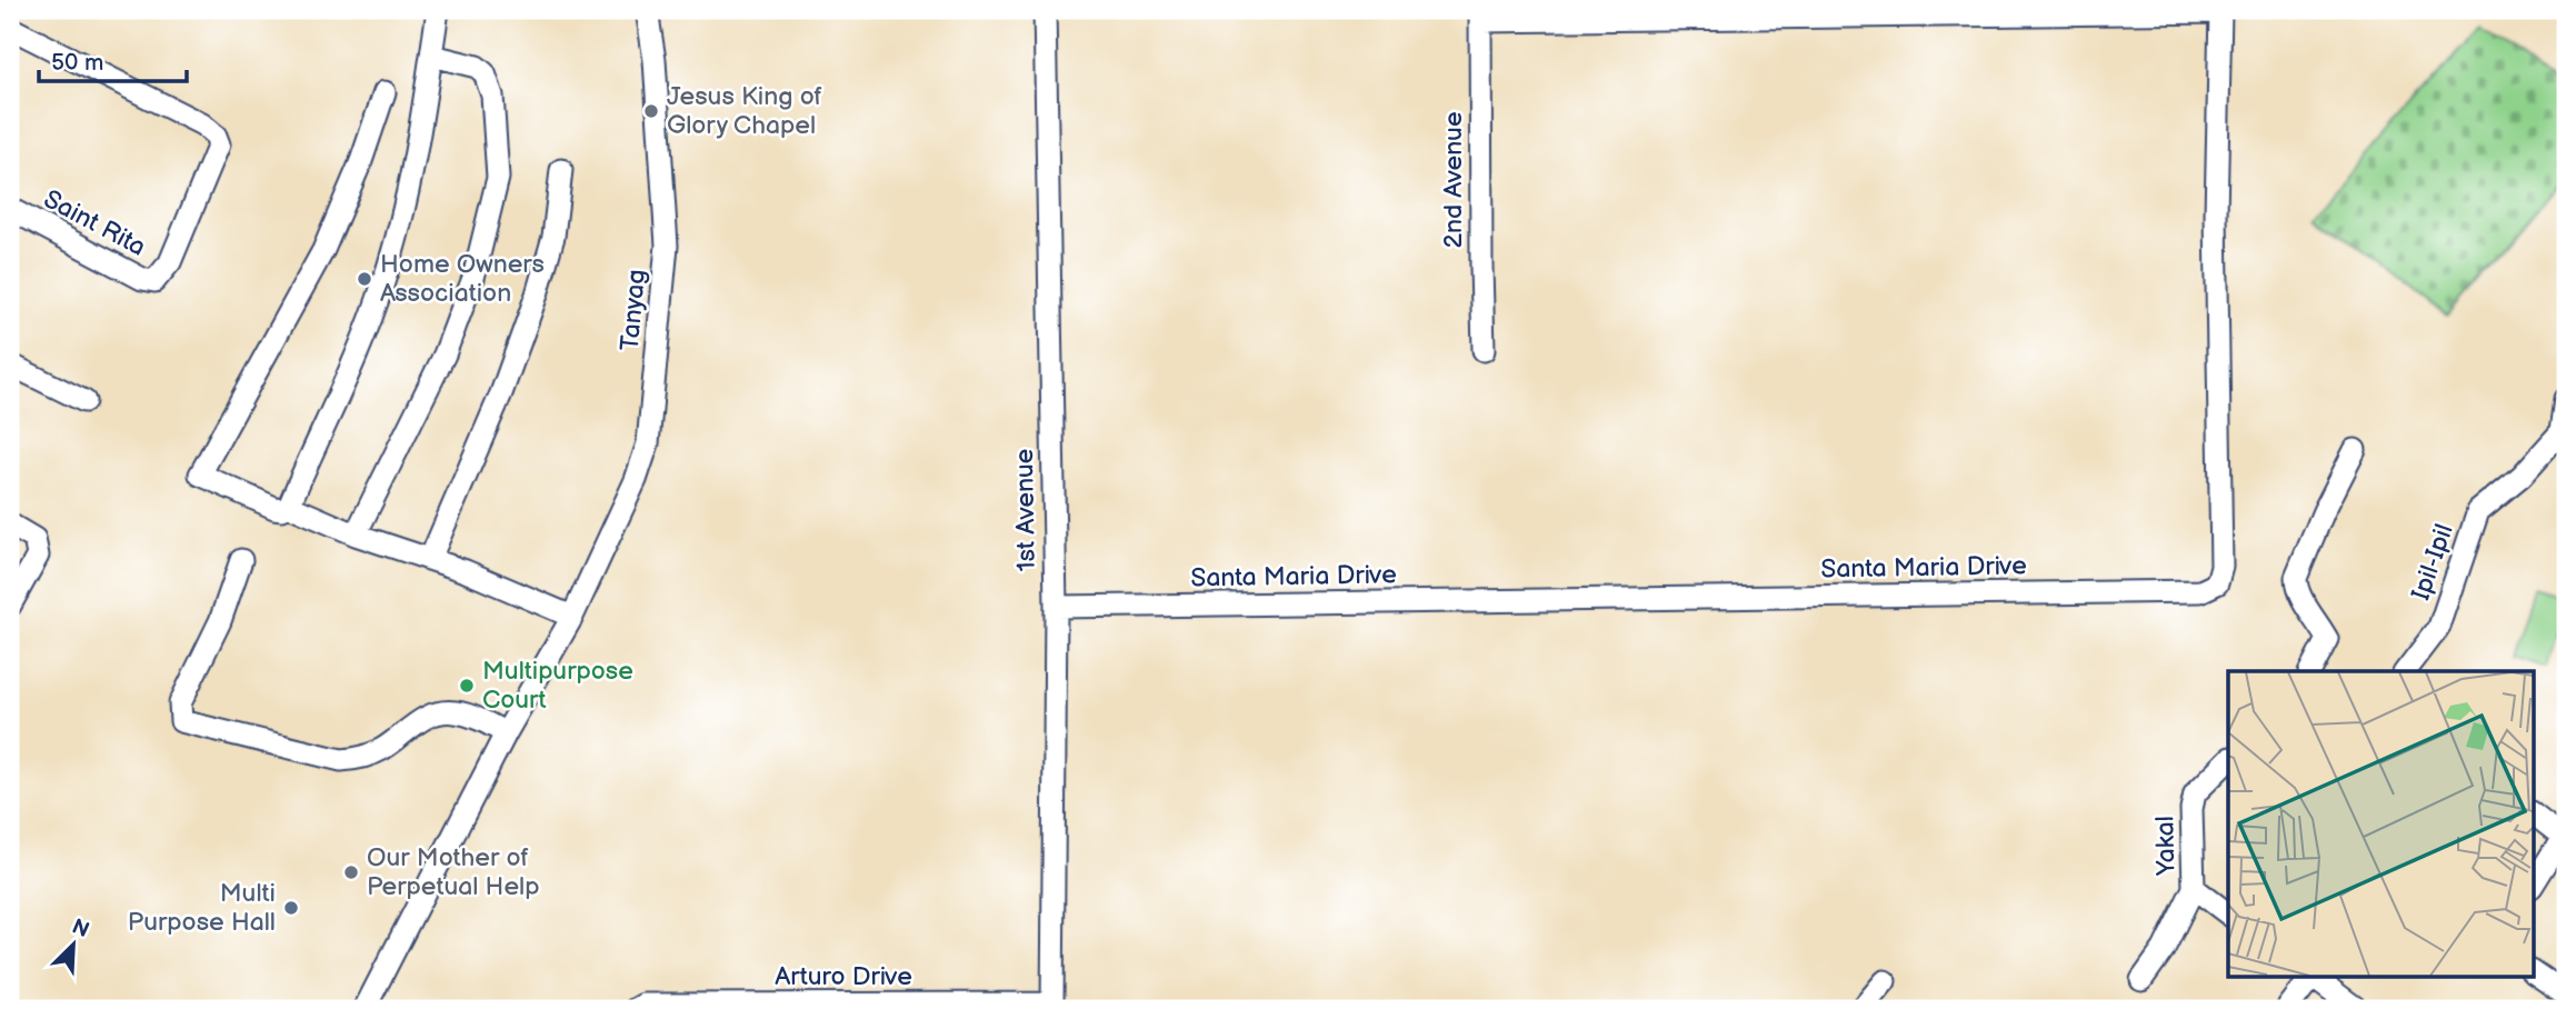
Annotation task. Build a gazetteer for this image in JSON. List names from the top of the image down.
{
  "streets": {
    "street": [
      "2nd Avenue",
      "Saint Rita",
      "Tanyag",
      "1st Avenue",
      "Ipil-Ipil",
      "Santa Maria Drive",
      "Yakal",
      "Arturo Drive"
    ]
  },
  "crossings": [
    ["1st Avenue", "Santa Maria Drive"],
    ["1st Avenue", "Arturo Drive"]
  ],
  "places": [
    "Jesus King of Glory Chapel",
    "Home Owners Association",
    "Multipurpose Court",
    "Our Mother of Perpetual Help",
    "Multi Purpose Hall"
  ],
  "scale_bar": "50 m",
  "north": "top right"
}
